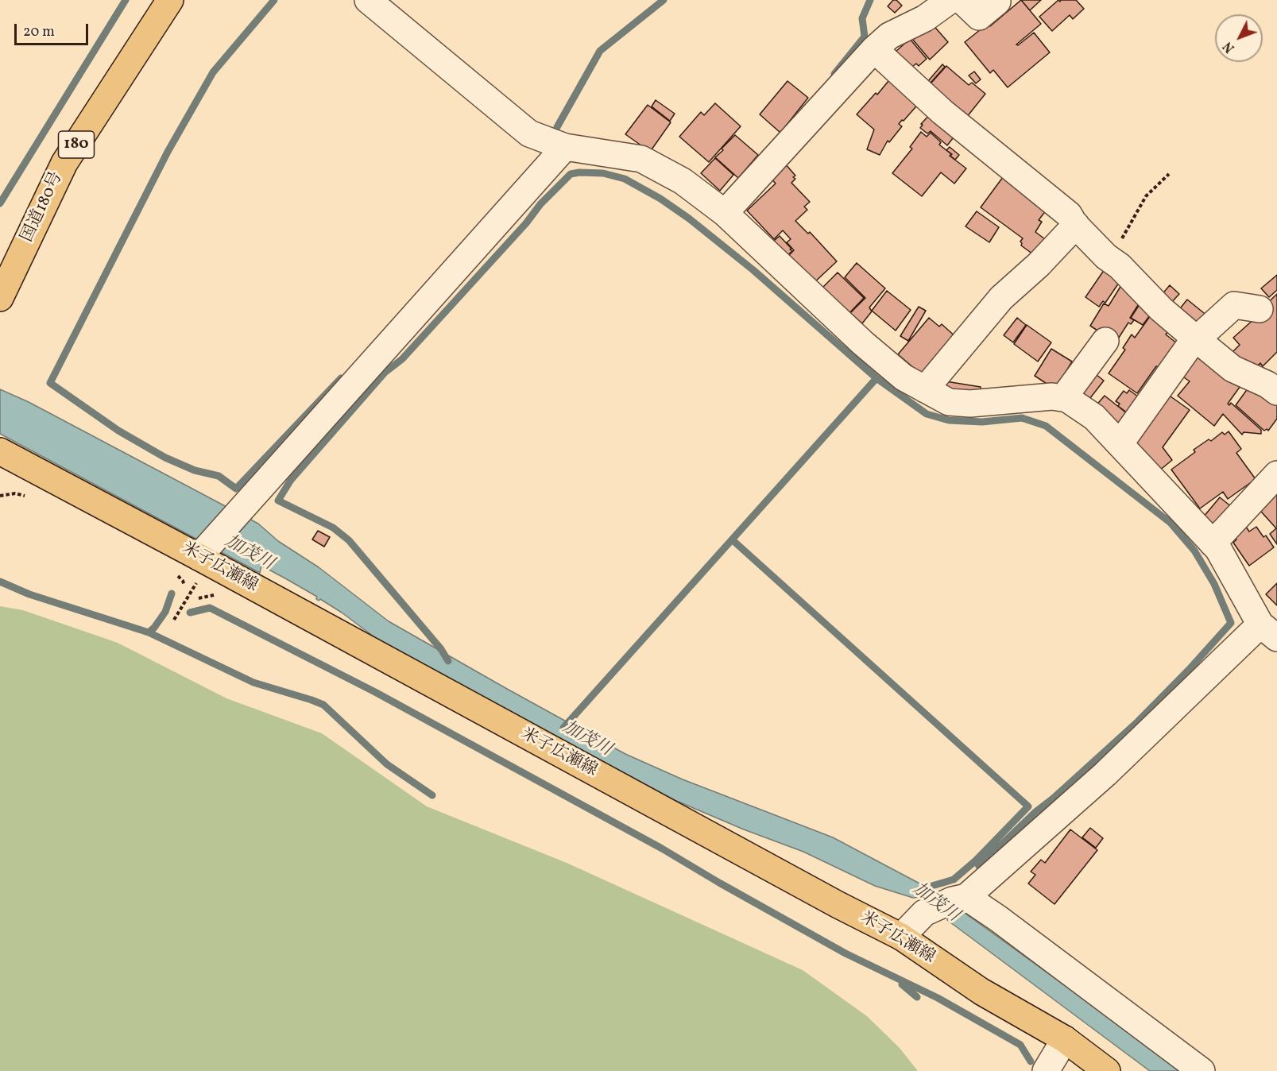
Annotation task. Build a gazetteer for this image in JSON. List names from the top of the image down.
{
  "streets": {
    "main road": ["180", "国道180号", "米子広瀬線"]
  },
  "water": ["加茂川"],
  "scale_bar": "20 m",
  "north": "bottom left"
}
